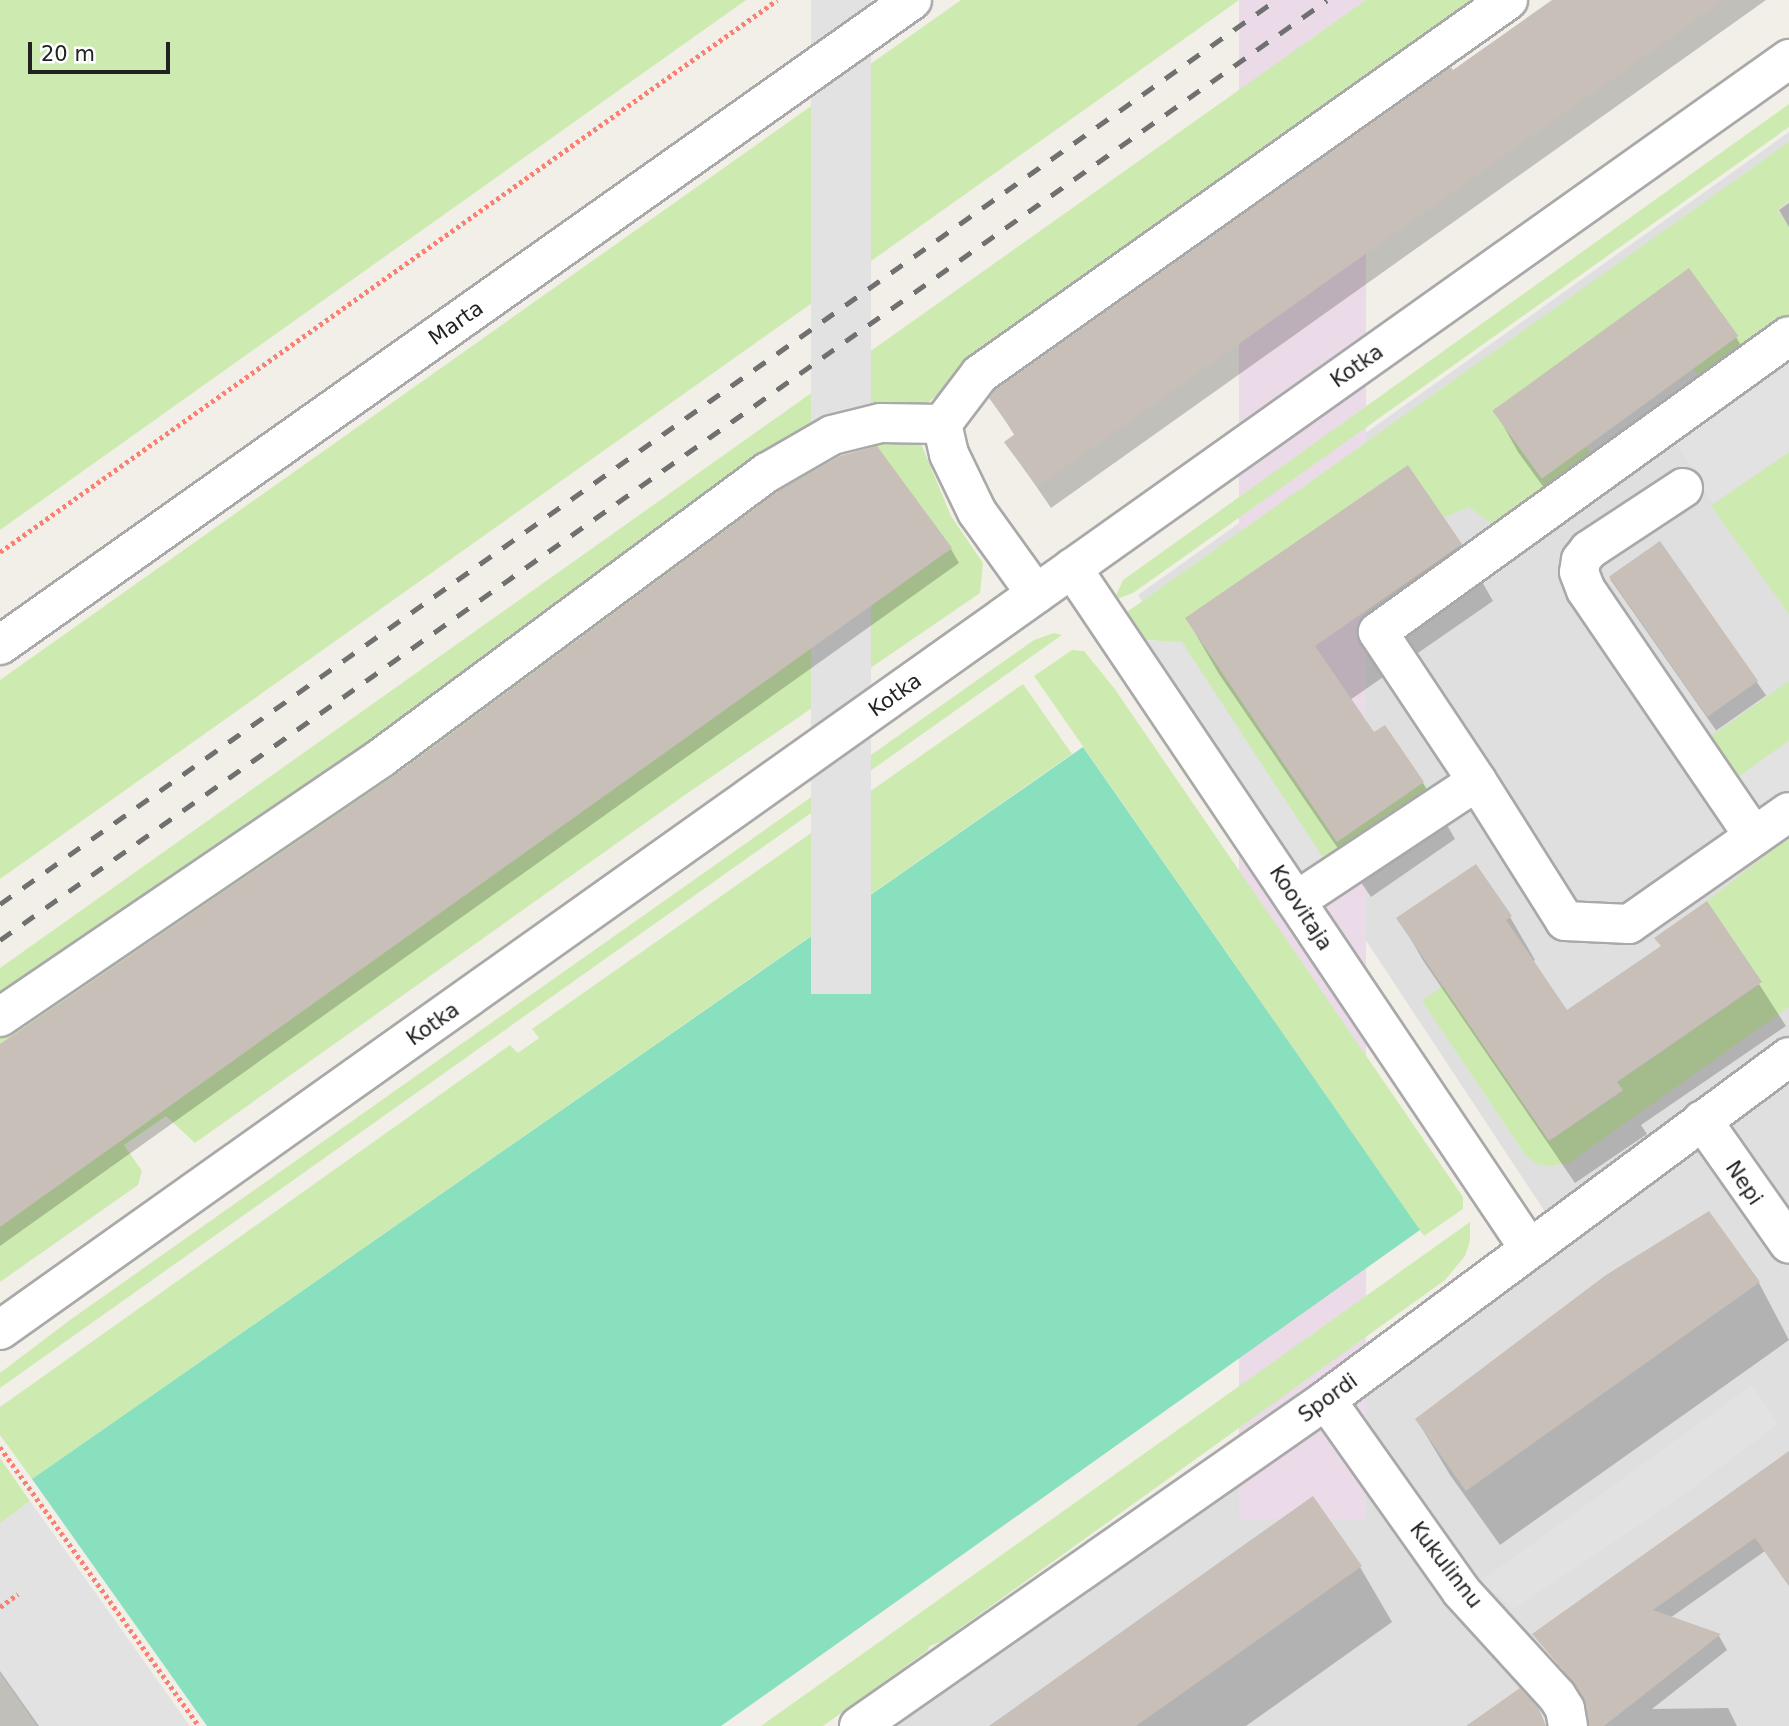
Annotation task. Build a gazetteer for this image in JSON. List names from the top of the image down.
{
  "streets": {
    "street": [
      "Marta",
      "Kotka",
      "Koovitaja",
      "Nepi",
      "Spordi",
      "Kukulinnu"
    ]
  },
  "crossings": [
    ["Kotka", "Koovitaja"],
    ["Koovitaja", "Spordi"],
    ["Nepi", "Spordi"],
    ["Spordi", "Kukulinnu"]
  ],
  "scale_bar": "20 m"
}
